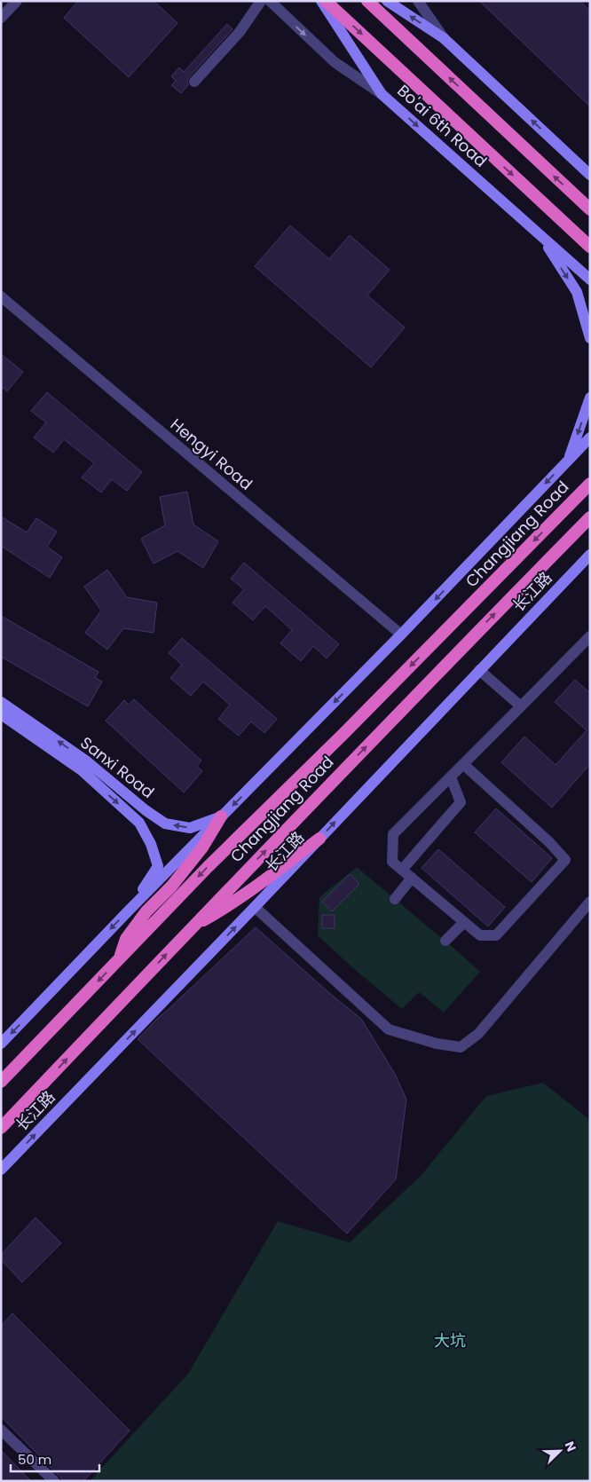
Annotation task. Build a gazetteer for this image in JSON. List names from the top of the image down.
{
  "streets": {
    "highway": ["Bo'ai 6th Road", "Changjiang Road"],
    "main road": ["长江路", "Sanxi Road"],
    "street": ["Hengyi Road"]
  },
  "one_way": ["Bo'ai 6th Road"],
  "parks": ["大坑"],
  "scale_bar": "50 m",
  "north": "top right"
}
